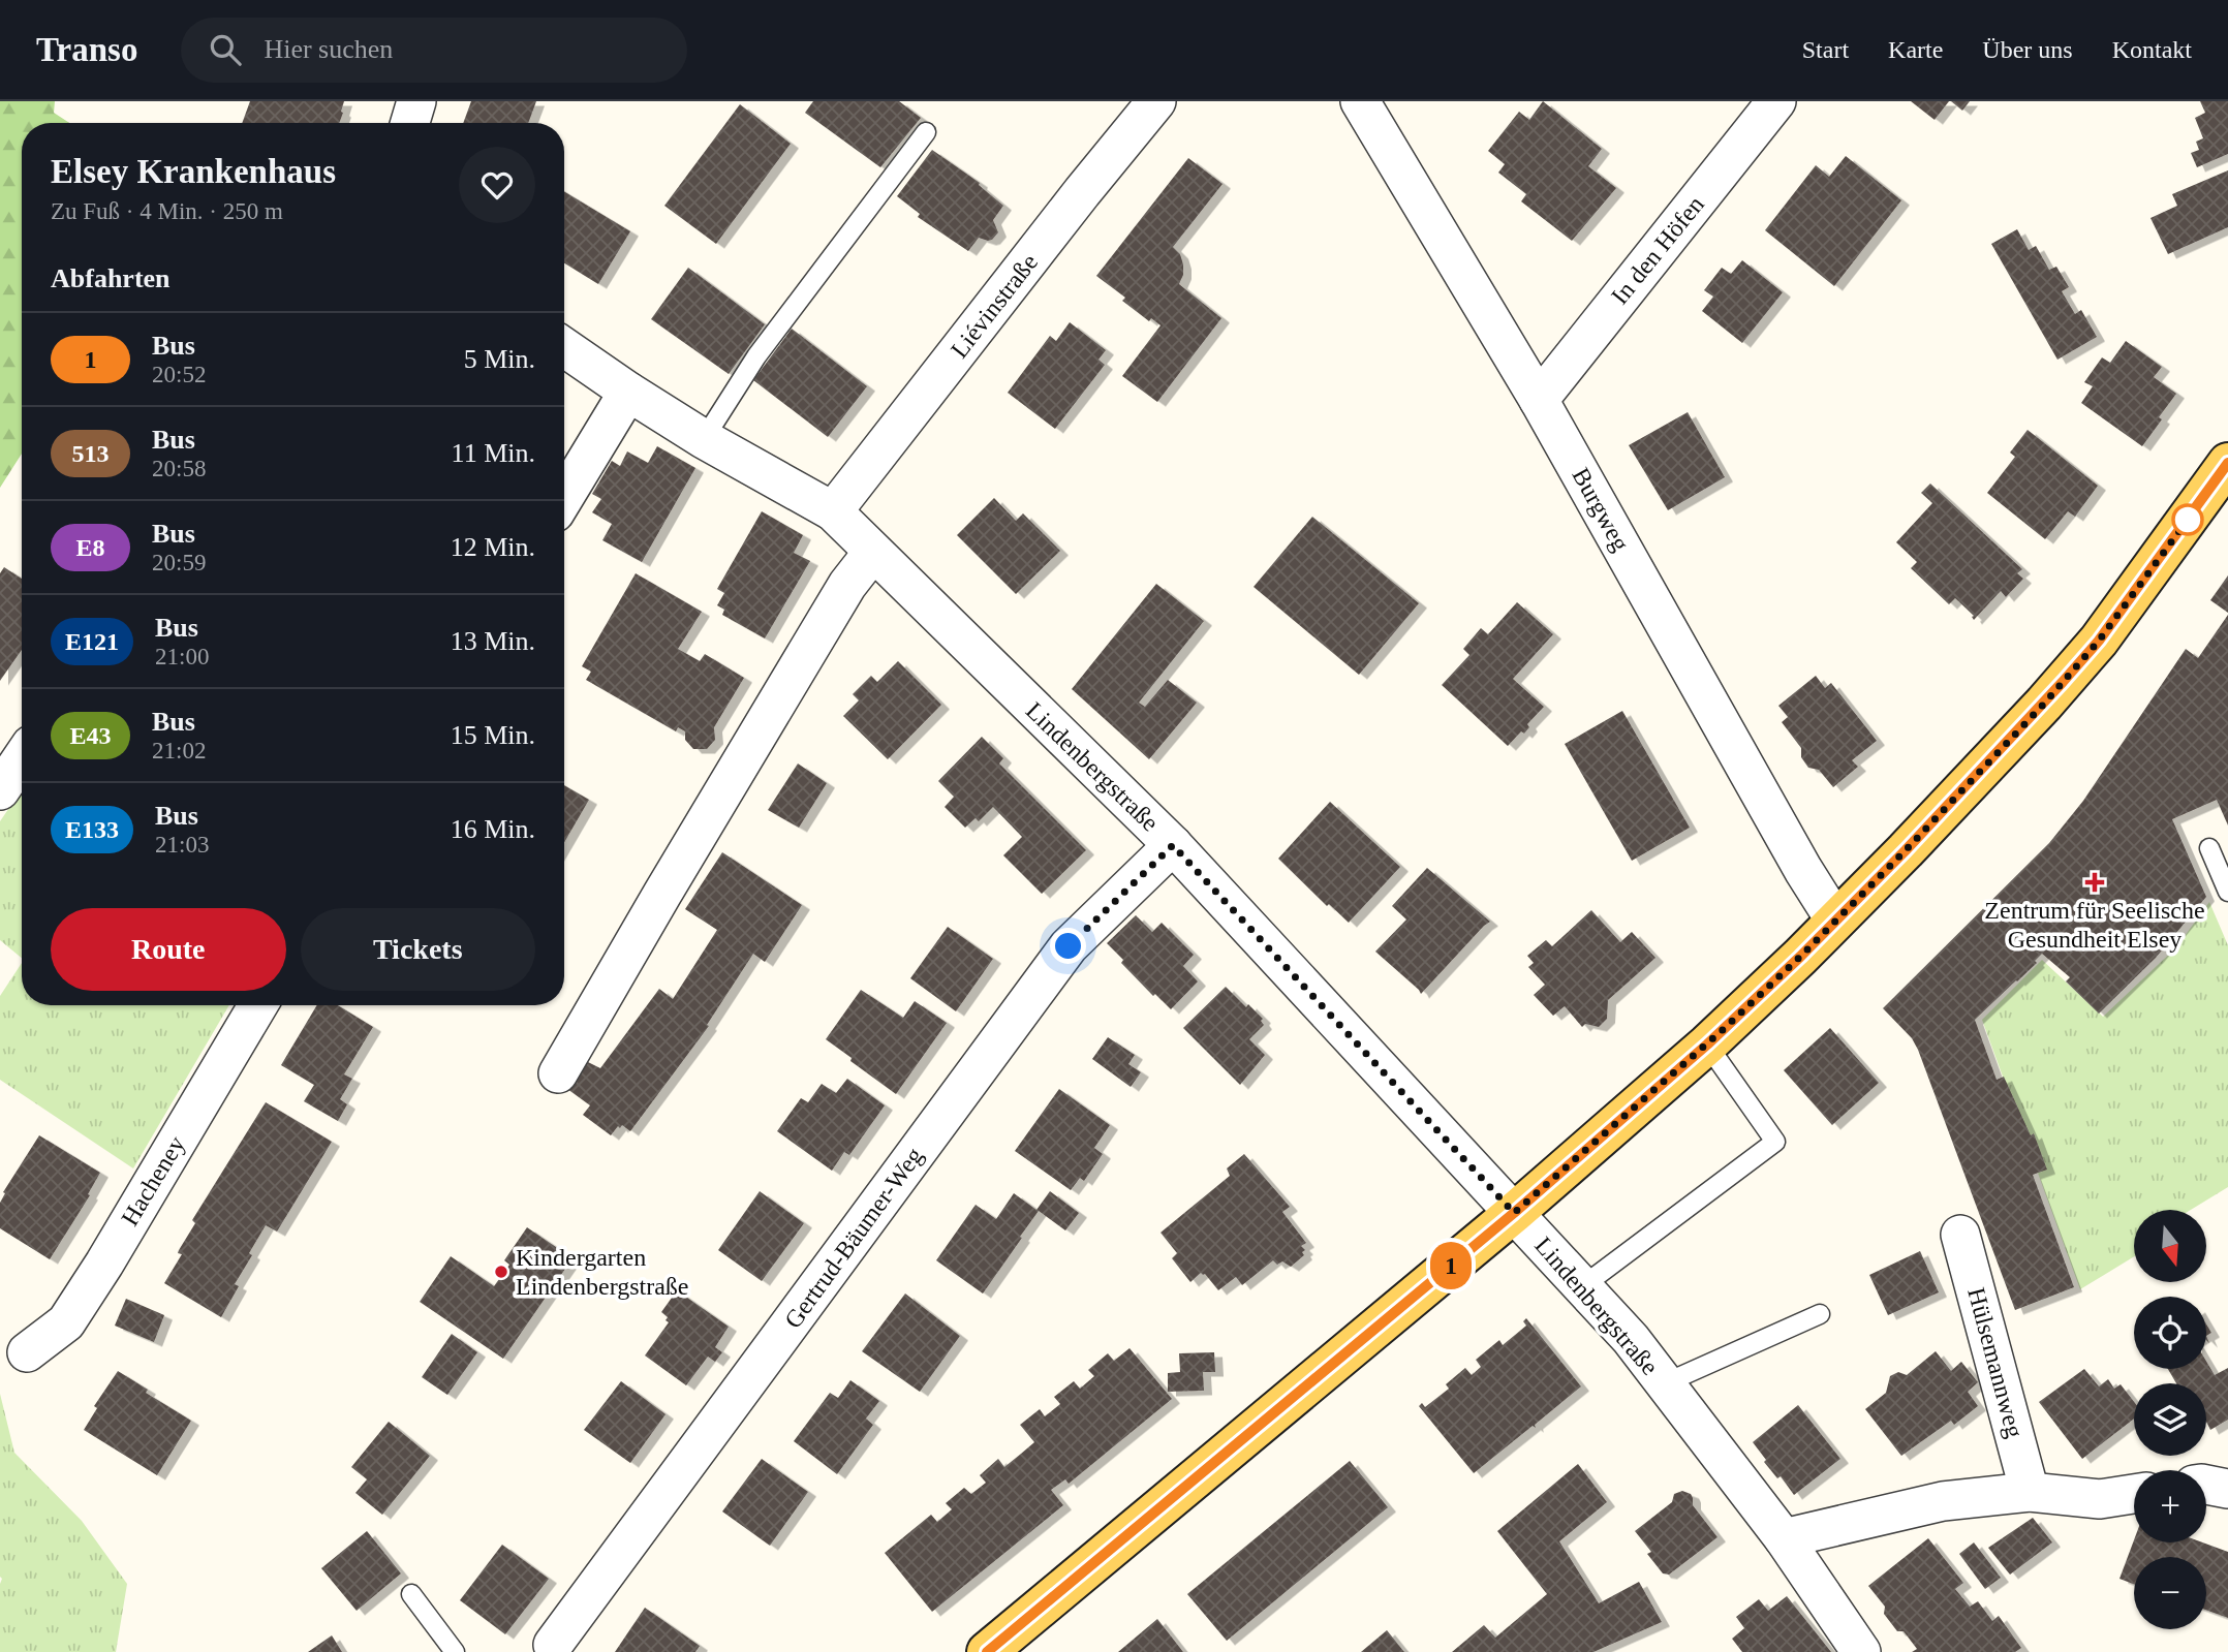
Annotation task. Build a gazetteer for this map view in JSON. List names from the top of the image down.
{
  "streets": {
    "street": [
      "In den Höfen",
      "Liévinstraße",
      "Burgweg",
      "Lindenbergstraße",
      "Hacheney",
      "Gertrud-Bäumer-Weg",
      "Hülsemannweg"
    ]
  },
  "crossings": [
    ["In den Höfen", "Burgweg"],
    ["Liévinstraße", "Lindenbergstraße"],
    ["Lindenbergstraße", "Gertrud-Bäumer-Weg"]
  ],
  "places": {
    "health": ["Zentrum für Seelische Gesundheit Elsey"],
    "other": ["Kindergarten Lindenbergstraße"]
  },
  "lines": ["bus line 1"],
  "north": "bottom",
  "page": {
    "header": "Transo",
    "search": "Hier suchen",
    "nav": [
      "Start",
      "Karte",
      "Über uns",
      "Kontakt"
    ],
    "on_map": "1",
    "heading": [
      ["Elsey Krankenhaus", "Zu Fuß · 4 Min. · 250 m"],
      "Abfahrten"
    ],
    "list": [
      {
        "mark": "1",
        "name": "Bus",
        "note": "20:52",
        "value": "5 Min."
      },
      {
        "mark": "513",
        "name": "Bus",
        "note": "20:58",
        "value": "11 Min."
      },
      {
        "mark": "E8",
        "name": "Bus",
        "note": "20:59",
        "value": "12 Min."
      },
      {
        "mark": "E121",
        "name": "Bus",
        "note": "21:00",
        "value": "13 Min."
      },
      {
        "mark": "E43",
        "name": "Bus",
        "note": "21:02",
        "value": "15 Min."
      },
      {
        "mark": "E133",
        "name": "Bus",
        "note": "21:03",
        "value": "16 Min."
      }
    ],
    "buttons": ["Route", "Tickets"],
    "map_buttons": ["+", "−"]
  }
}
